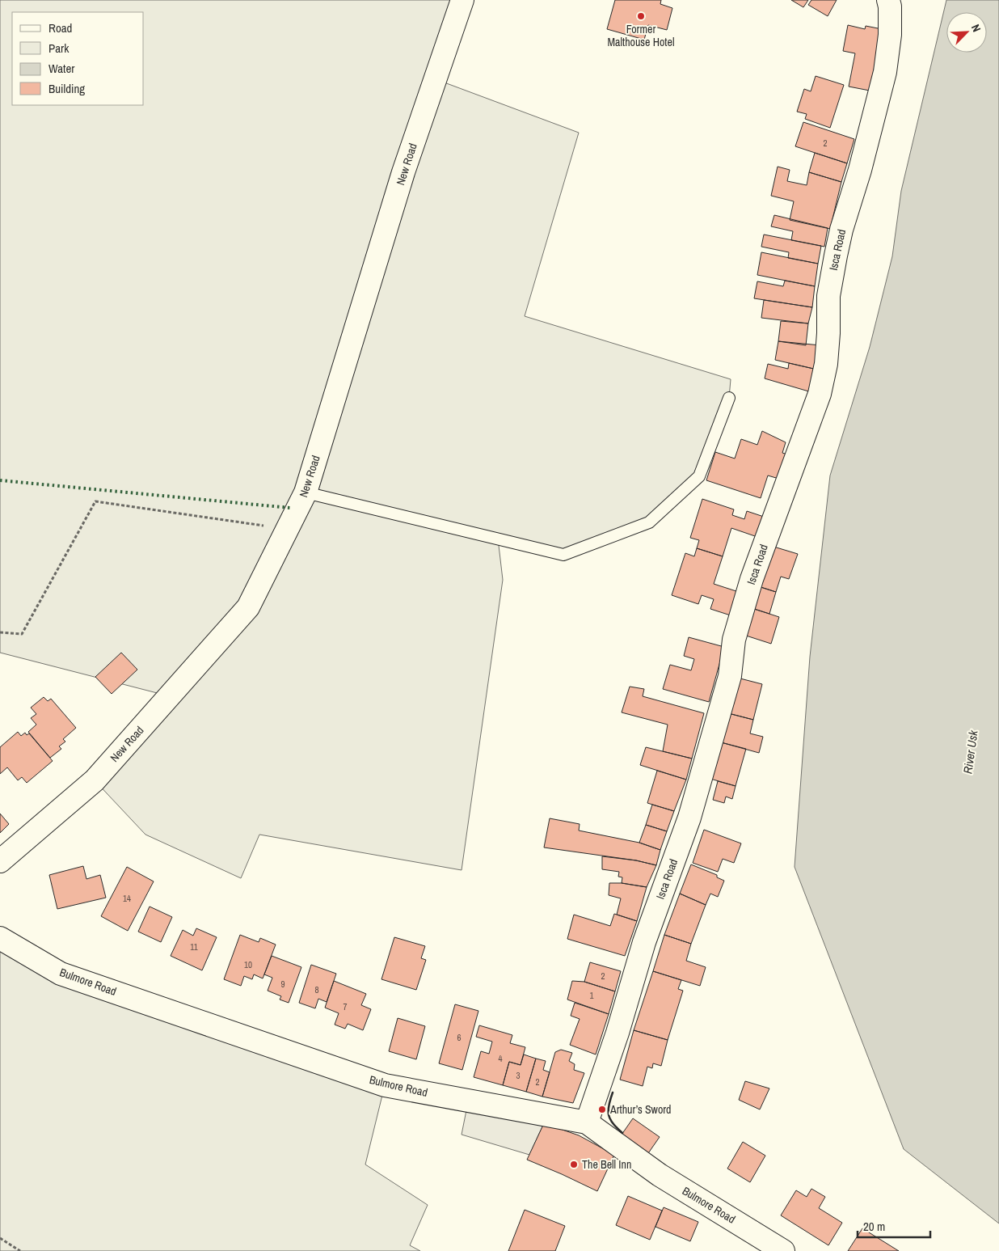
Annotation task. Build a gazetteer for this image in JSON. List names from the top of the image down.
{
  "streets": {
    "street": ["New Road", "Isca Road", "Bulmore Road"]
  },
  "crossings": [
    ["Isca Road", "Bulmore Road"]
  ],
  "water": ["River Usk"],
  "places": ["Former Malthouse Hotel", "Arthur’s Sword", "The Bell Inn"],
  "house_numbers": [
    "2",
    "14",
    "11",
    "10",
    "2",
    "9",
    "8",
    "1",
    "7",
    "6",
    "4",
    "3",
    "2"
  ],
  "legend": [
    "Road",
    "Park",
    "Water",
    "Building"
  ],
  "scale_bar": "20 m",
  "north": "top right"
}
